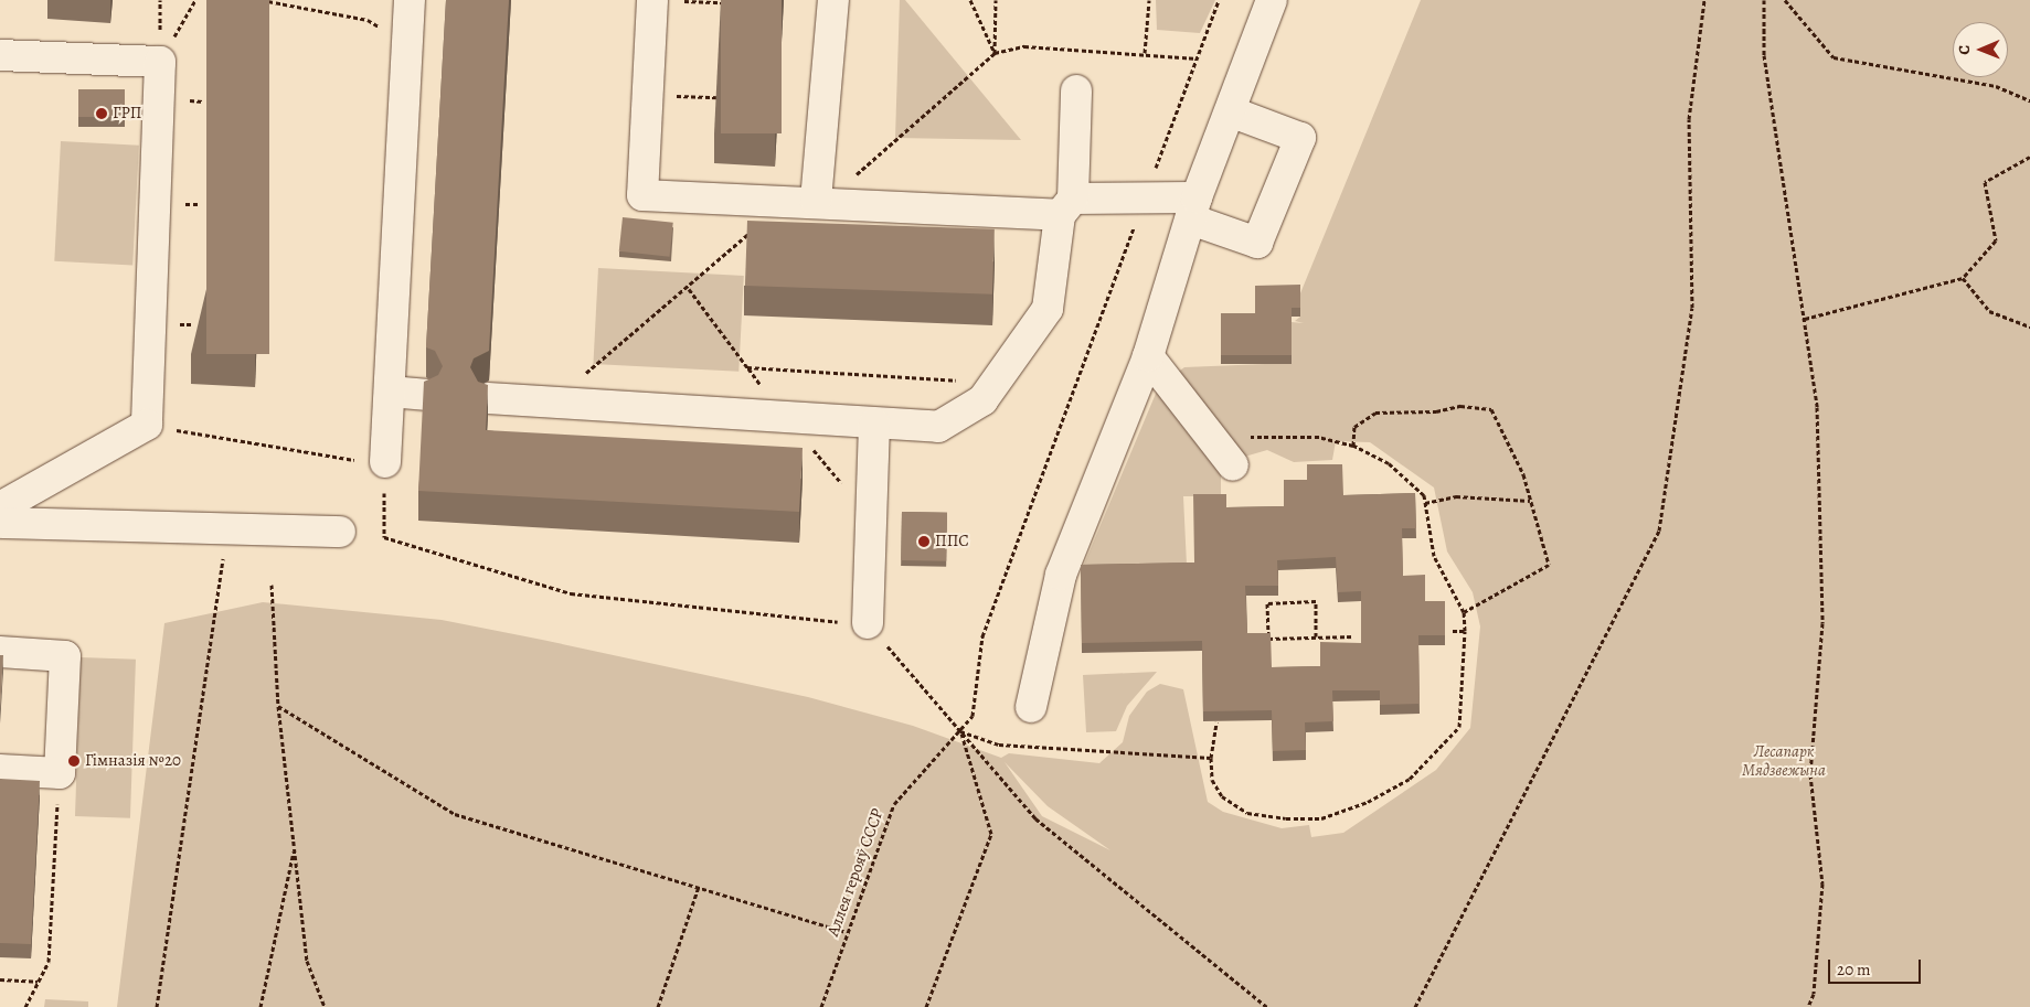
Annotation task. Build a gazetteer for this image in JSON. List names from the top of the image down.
{
  "streets": {
    "path": ["Аллея герояў СССР"]
  },
  "parks": ["Лесапарк Мядзвежына"],
  "places": ["ГРП", "ППС", "Гімназія №20"],
  "scale_bar": "20 m",
  "north": "left"
}
